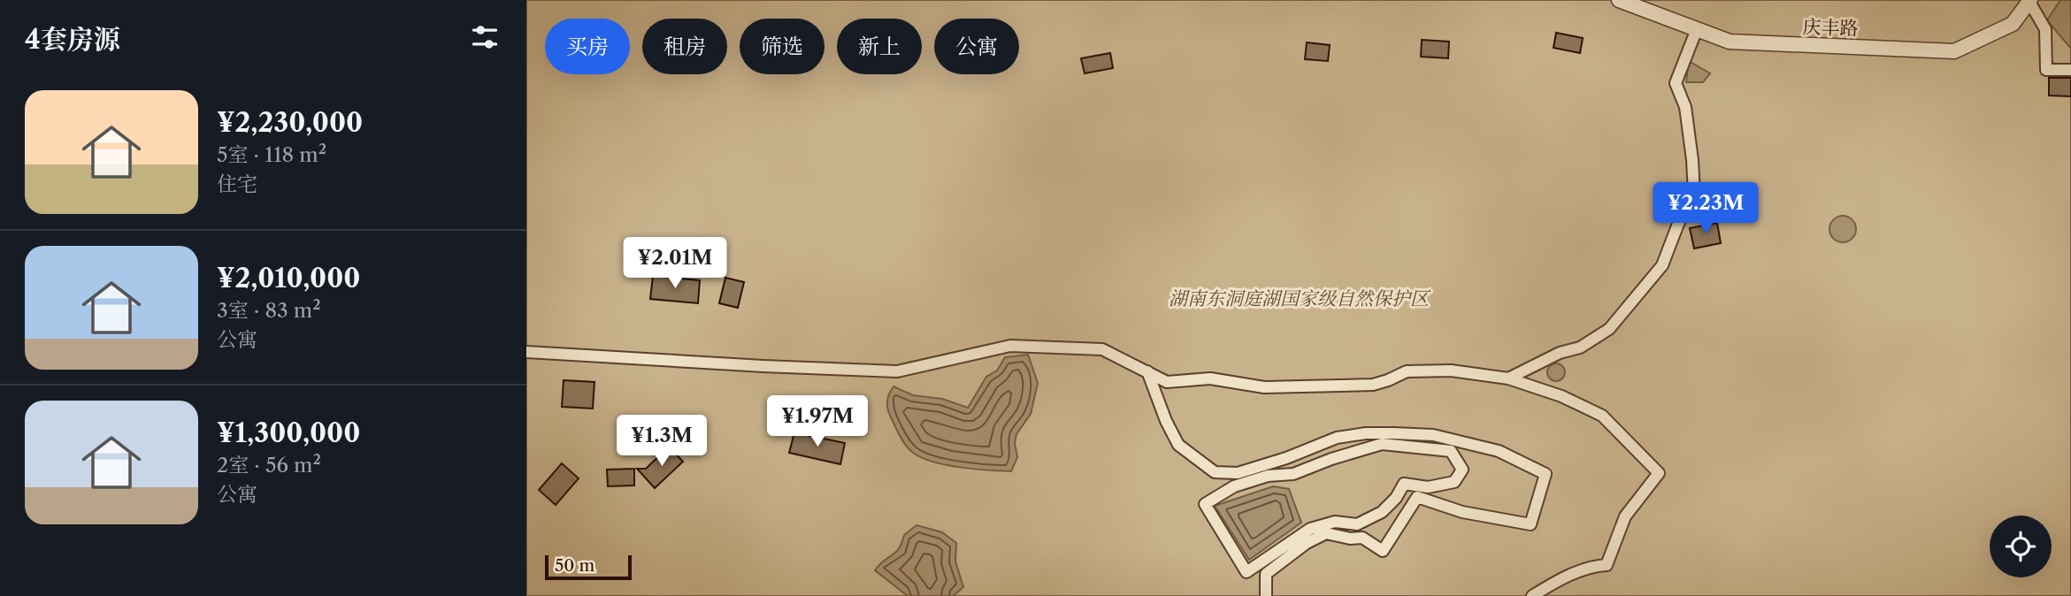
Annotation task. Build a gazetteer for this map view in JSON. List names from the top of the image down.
{
  "streets": {
    "street": ["庆丰路"]
  },
  "parks": ["湖南东洞庭湖国家级自然保护区"],
  "scale_bar": "50 m",
  "page": {
    "heading": "4套房源",
    "chip": [
      "买房",
      "租房",
      "筛选",
      "新上",
      "公寓"
    ],
    "list": [
      {
        "name": "¥2,230,000",
        "note": "5室 · 118 m² · 住宅"
      },
      {
        "name": "¥2,010,000",
        "note": "3室 · 83 m² · 公寓"
      },
      {
        "name": "¥1,300,000",
        "note": "2室 · 56 m² · 公寓"
      }
    ],
    "price": [
      "¥2.23M",
      "¥2.01M",
      "¥1.97M",
      "¥1.3M"
    ],
    "scale": "50 m"
  }
}
